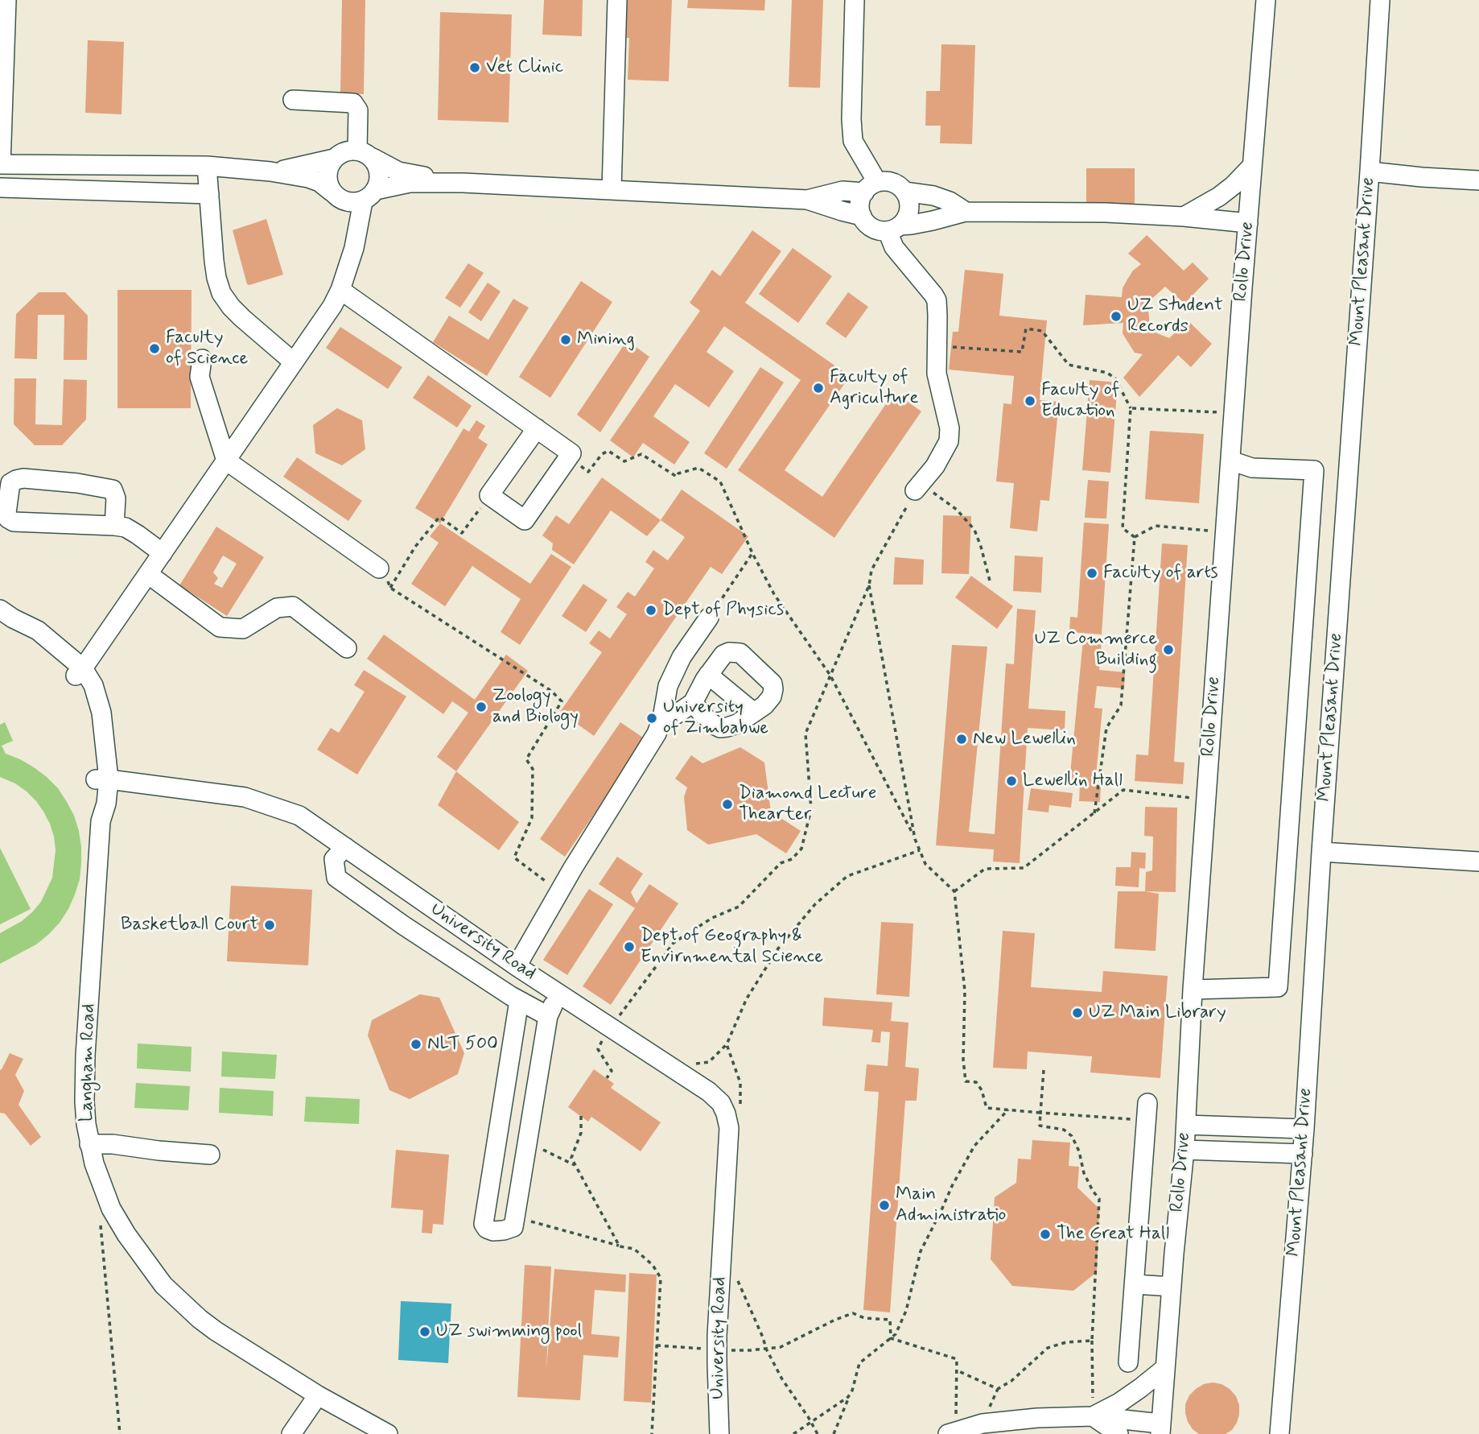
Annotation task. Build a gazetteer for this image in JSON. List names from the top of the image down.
{
  "streets": {
    "street": [
      "Rollo Drive",
      "Mount Pleasant Drive",
      "University Road",
      "Langham Road"
    ]
  },
  "crossings": [
    ["University Road", "Langham Road"]
  ],
  "places": [
    "Vet Clinic",
    "UZ Student Records",
    "Mining",
    "Faculty of Science",
    "Faculty of Agriculture",
    "Faculty of Education",
    "Faculty of arts",
    "Dept of Physics",
    "UZ Commerce Building",
    "Zoology and Biology",
    "University of Zimbabwe",
    "New Lewellin",
    "Lewellin Hall",
    "Diamond Lecture Thearter",
    "Basketball Court",
    "Dept of Geography & Envirnmental Science",
    "UZ Main Library",
    "NLT 500",
    "Main Administratio",
    "The Great Hall",
    "UZ swimming pool"
  ]
}
